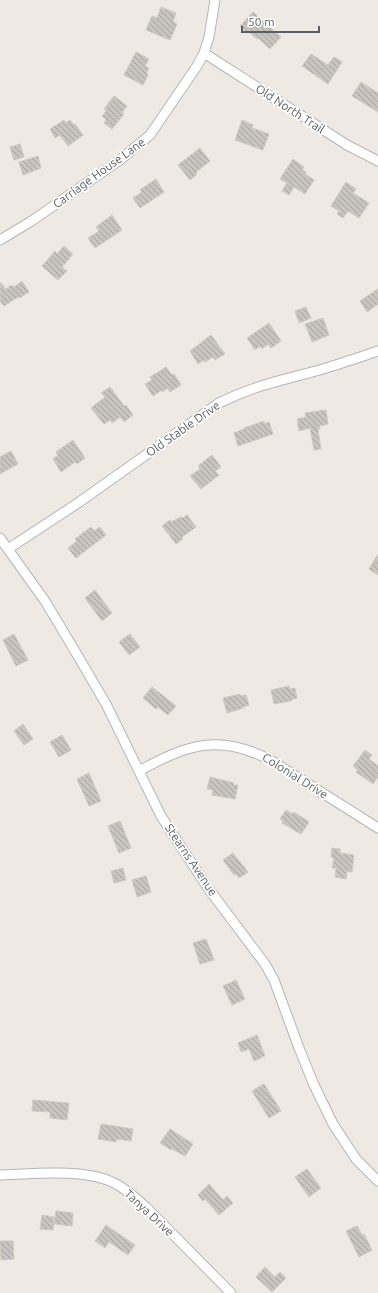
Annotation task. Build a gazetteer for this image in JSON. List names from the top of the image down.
{
  "streets": {
    "street": [
      "Old North Trail",
      "Carriage House Lane",
      "Old Stable Drive",
      "Colonial Drive",
      "Stearns Avenue",
      "Tanya Drive"
    ]
  },
  "crossings": [
    ["Old North Trail", "Carriage House Lane"],
    ["Old Stable Drive", "Stearns Avenue"],
    ["Colonial Drive", "Stearns Avenue"]
  ],
  "scale_bar": "50 m"
}
